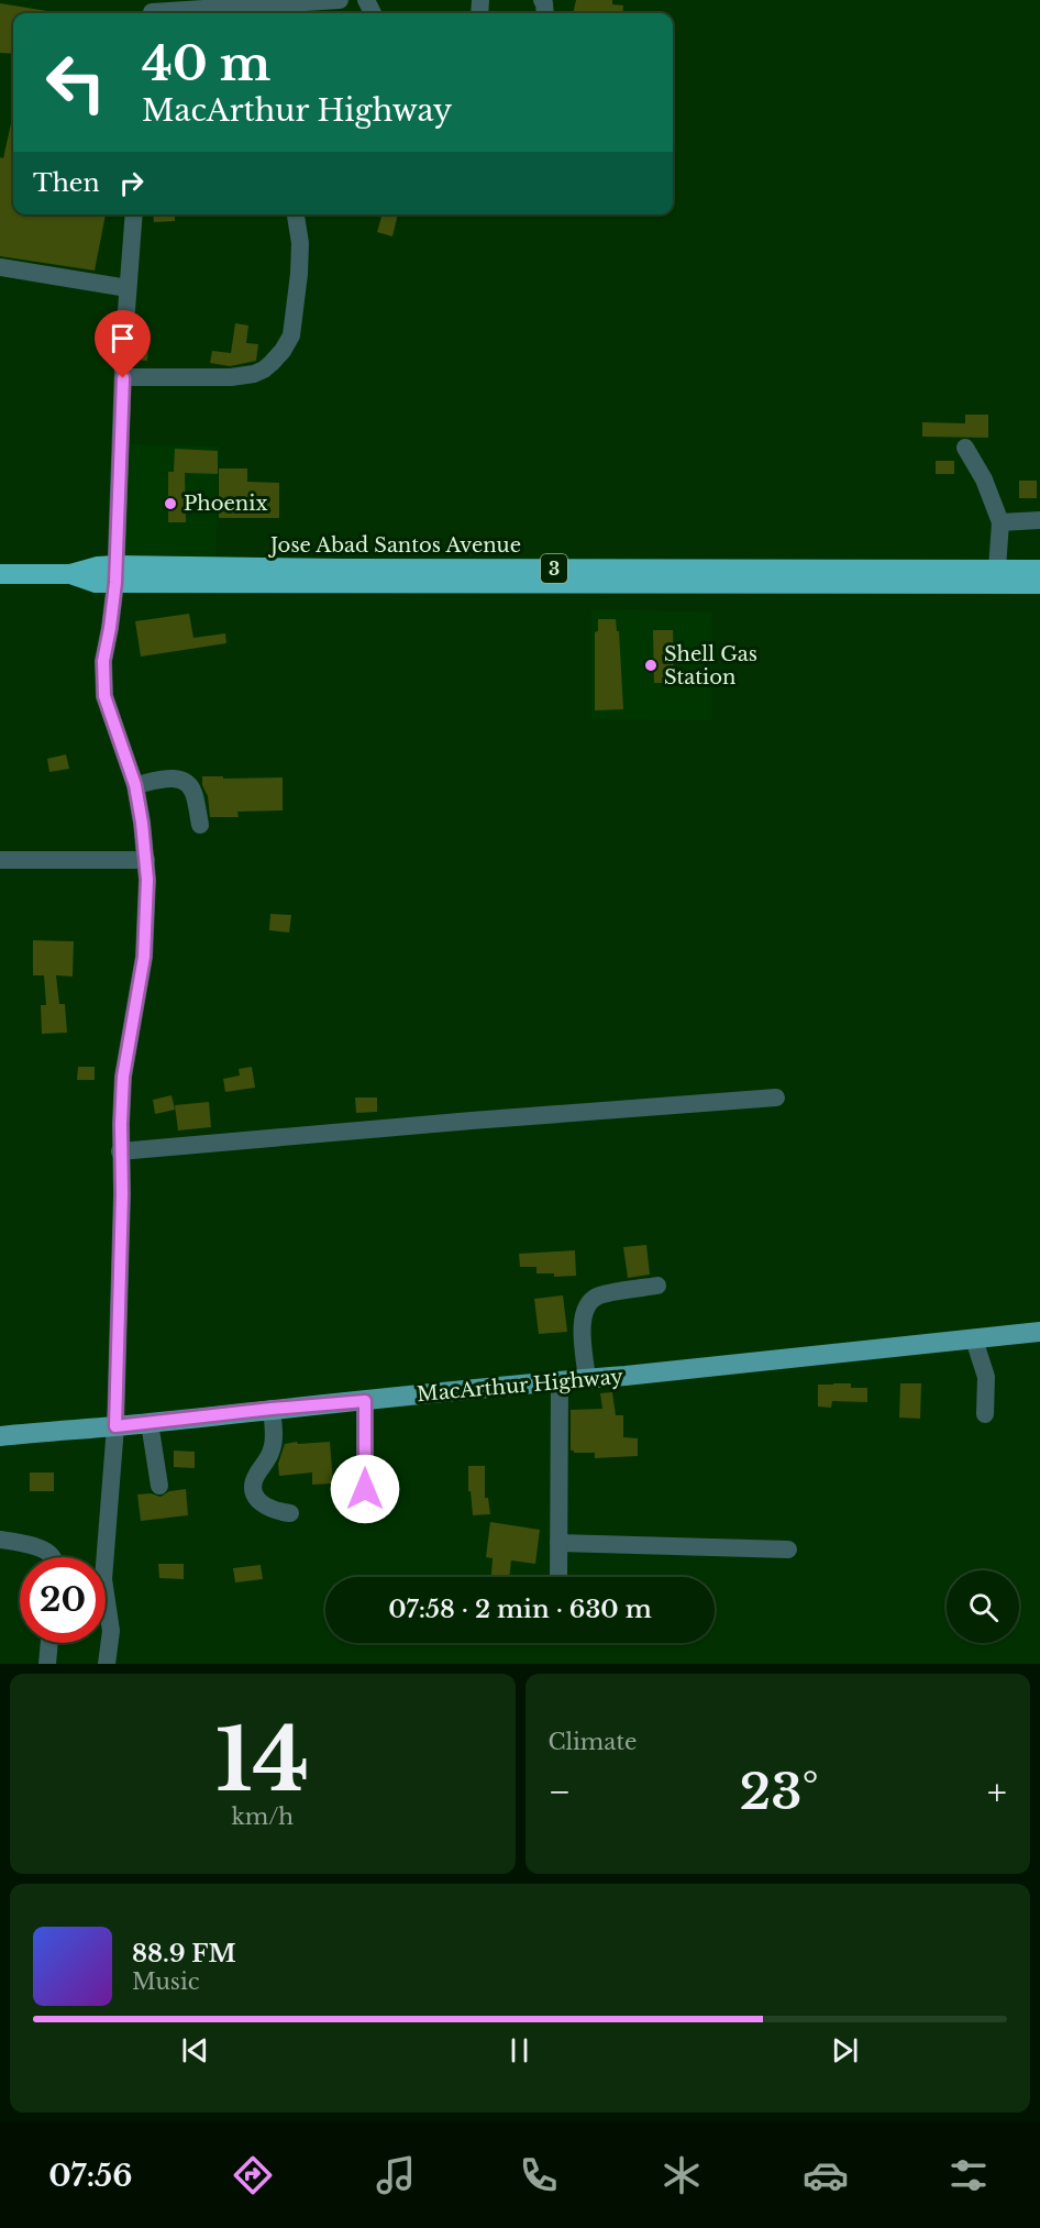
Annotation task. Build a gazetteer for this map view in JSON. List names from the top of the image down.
{
  "streets": {
    "highway": ["Jose Abad Santos Avenue", "3"],
    "main road": ["MacArthur Highway"]
  },
  "places": ["Phoenix", "Shell Gas Station"],
  "page": {
    "turn": ["40 m", "MacArthur Highway"],
    "then": "Then",
    "limit": "20",
    "trip": "07:58 · 2 min · 630 m",
    "tile": [
      ["14", "km/h"],
      "Climate"
    ],
    "heat": ["−", "23°", "+"],
    "song": ["88.9 FM", "Music"],
    "tabs": "07:56"
  }
}
